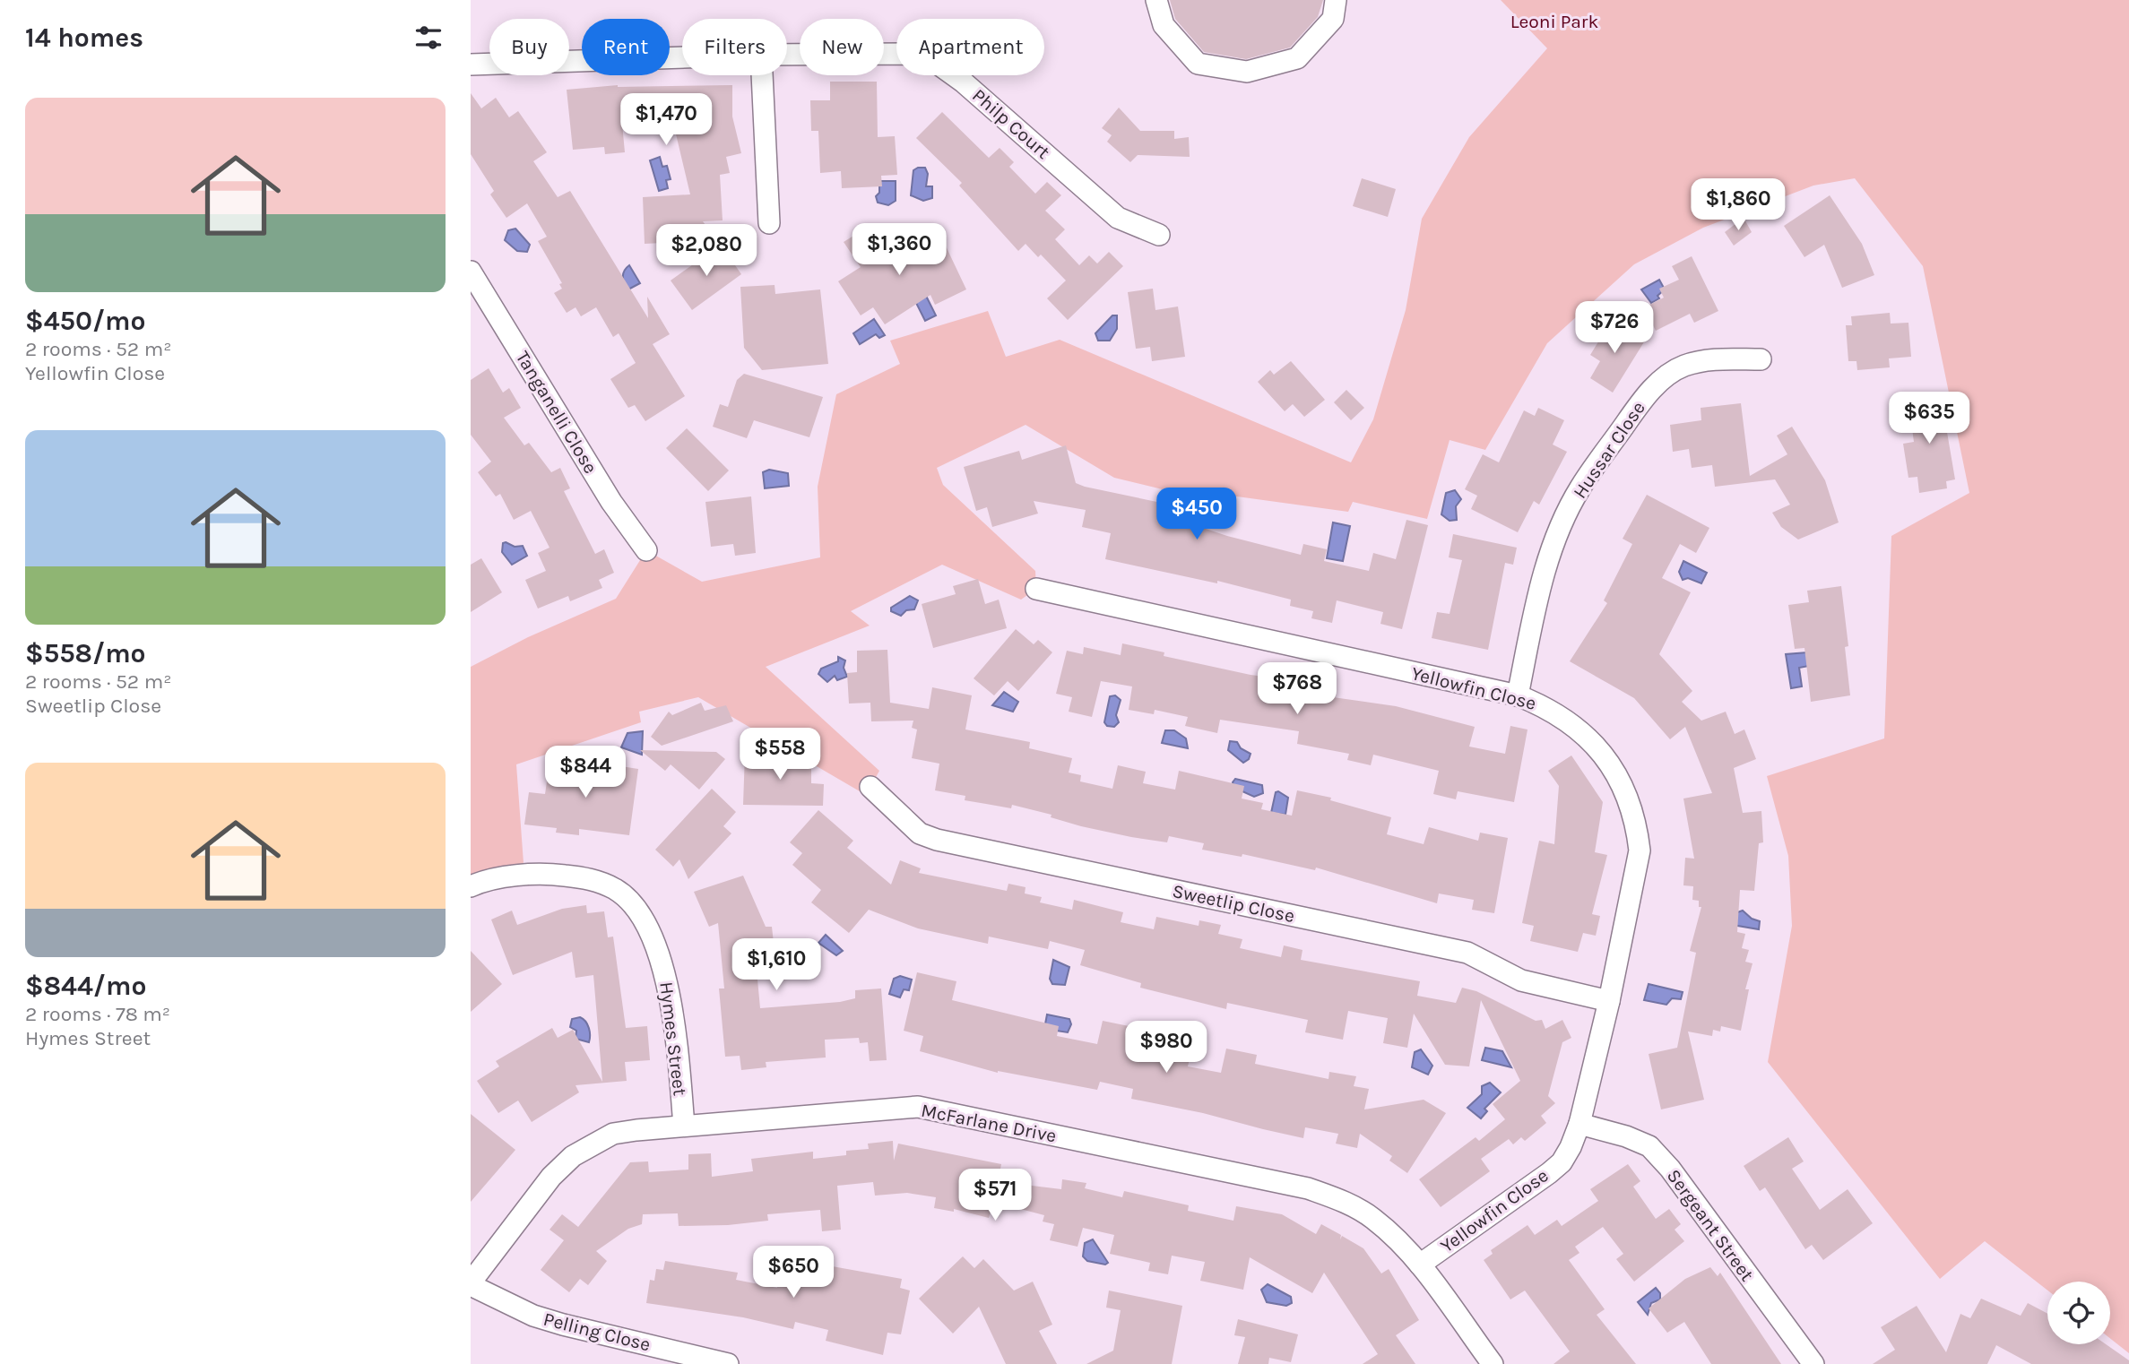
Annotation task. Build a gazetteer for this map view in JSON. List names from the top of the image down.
{
  "streets": {
    "street": [
      "Philp Court",
      "Tanganelli Close",
      "Hussar Close",
      "Yellowfin Close",
      "Sweetlip Close",
      "Hymes Street",
      "McFarlane Drive",
      "Sergeant Street",
      "Pelling Close"
    ]
  },
  "crossings": [
    ["Hussar Close", "Yellowfin Close"],
    ["Yellowfin Close", "Sweetlip Close"],
    ["Yellowfin Close", "McFarlane Drive"],
    ["Yellowfin Close", "Sergeant Street"],
    ["Hymes Street", "McFarlane Drive"],
    ["McFarlane Drive", "Pelling Close"]
  ],
  "parks": ["Leoni Park"],
  "page": {
    "heading": "14 homes",
    "chip": [
      "Buy",
      "Rent",
      "Filters",
      "New",
      "Apartment"
    ],
    "list": [
      {
        "name": "$450/mo",
        "note": "2 rooms · 52 m² · Yellowfin Close"
      },
      {
        "name": "$558/mo",
        "note": "2 rooms · 52 m² · Sweetlip Close"
      },
      {
        "name": "$844/mo",
        "note": "2 rooms · 78 m² · Hymes Street"
      }
    ],
    "price": [
      "$1,470",
      "$1,860",
      "$1,360",
      "$2,080",
      "$726",
      "$635",
      "$450",
      "$768",
      "$558",
      "$844",
      "$1,610",
      "$980",
      "$571",
      "$650"
    ]
  }
}
